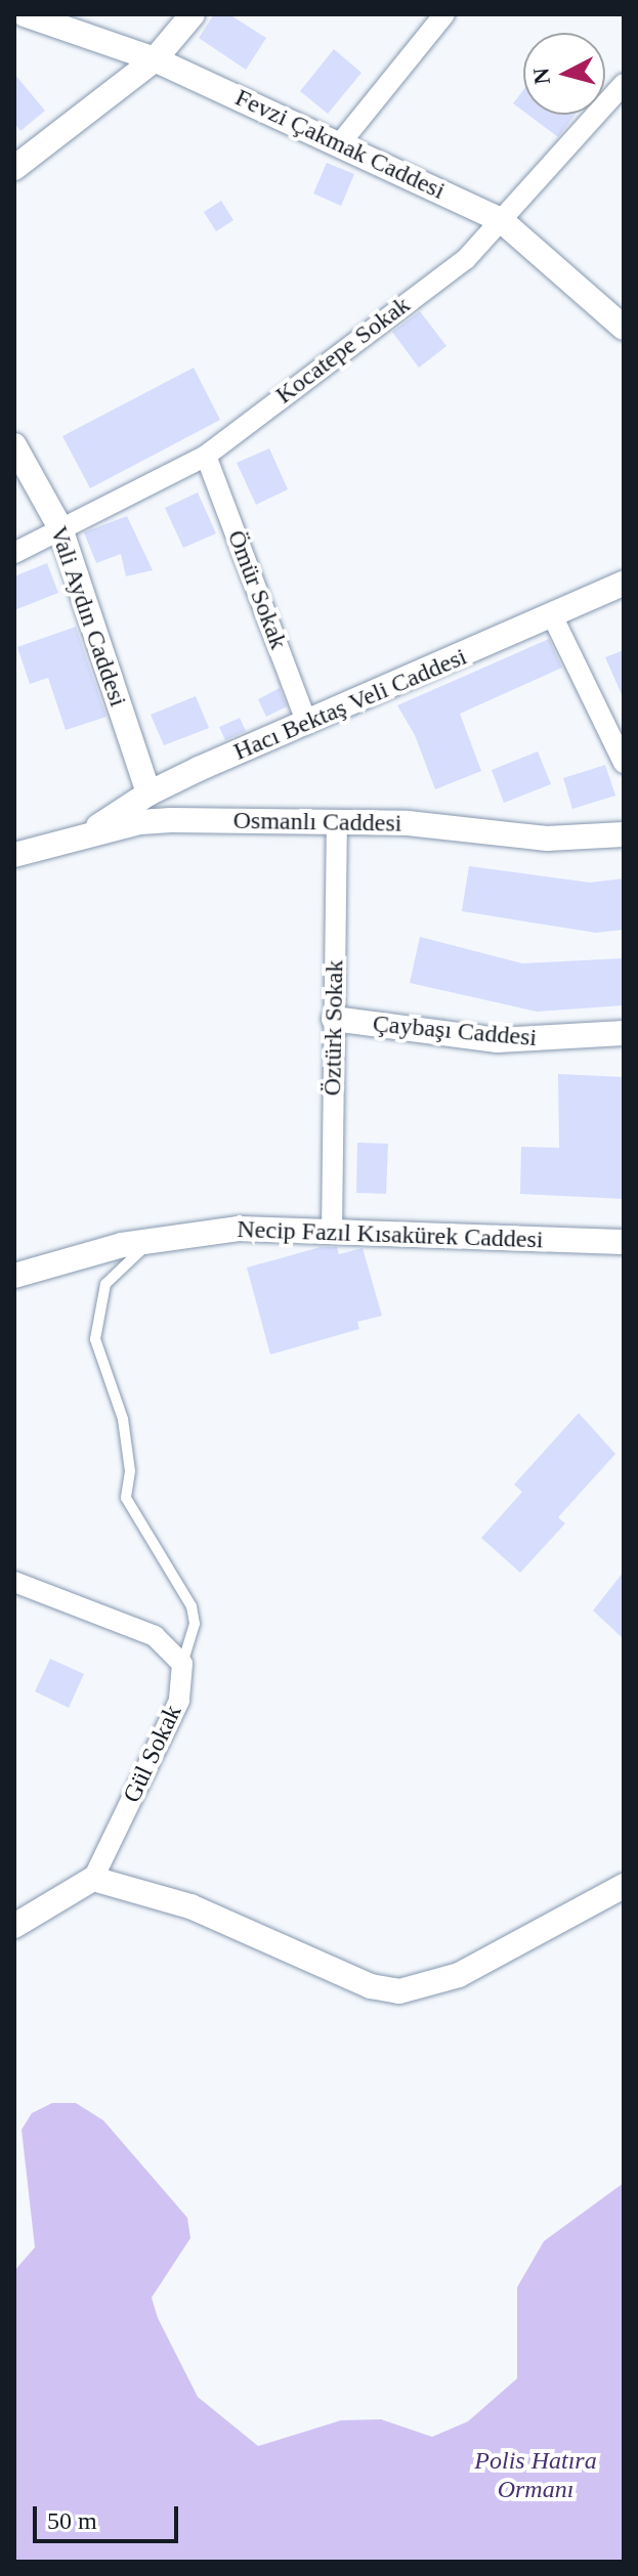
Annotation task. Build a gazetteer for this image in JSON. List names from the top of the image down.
{
  "streets": {
    "street": [
      "Fevzi Çakmak Caddesi",
      "Kocatepe Sokak",
      "Ömür Sokak",
      "Vali Aydın Caddesi",
      "Hacı Bektaş Veli Caddesi",
      "Osmanlı Caddesi",
      "Öztürk Sokak",
      "Çaybaşı Caddesi",
      "Necip Fazıl Kısakürek Caddesi",
      "Gül Sokak"
    ]
  },
  "crossings": [
    ["Fevzi Çakmak Caddesi", "Kocatepe Sokak"],
    ["Kocatepe Sokak", "Ömür Sokak"],
    ["Kocatepe Sokak", "Vali Aydın Caddesi"],
    ["Ömür Sokak", "Hacı Bektaş Veli Caddesi"],
    ["Vali Aydın Caddesi", "Hacı Bektaş Veli Caddesi"],
    ["Hacı Bektaş Veli Caddesi", "Osmanlı Caddesi"],
    ["Osmanlı Caddesi", "Öztürk Sokak"],
    ["Öztürk Sokak", "Çaybaşı Caddesi"],
    ["Öztürk Sokak", "Necip Fazıl Kısakürek Caddesi"]
  ],
  "parks": ["Polis Hatıra Ormanı"],
  "scale_bar": "50 m",
  "north": "left"
}
